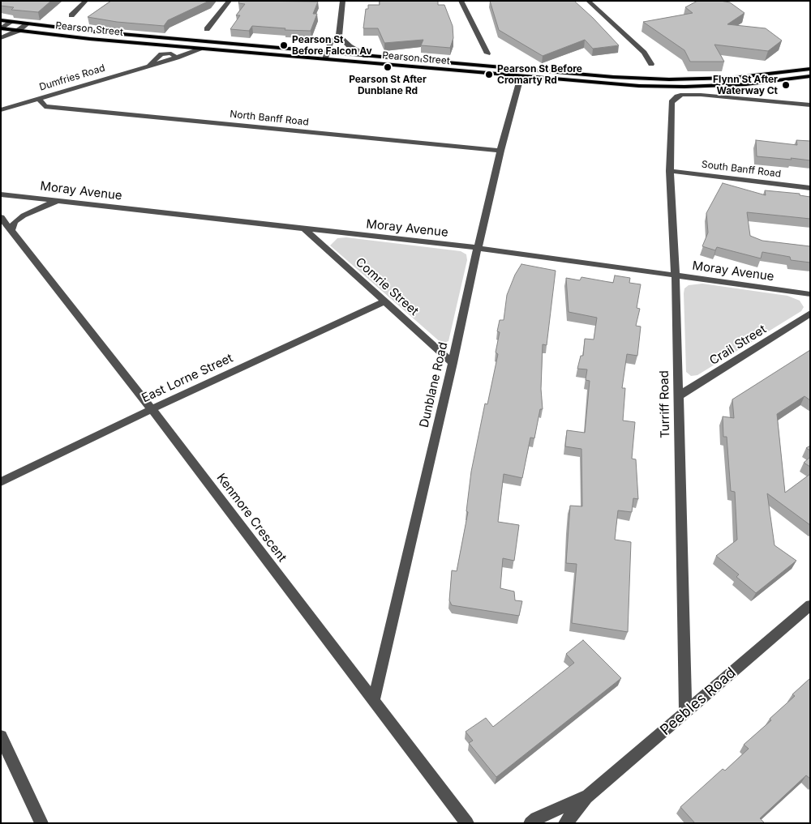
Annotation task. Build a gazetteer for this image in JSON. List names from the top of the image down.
{
  "streets": {
    "main road": ["Pearson Street"],
    "street": [
      "Dumfries Road",
      "North Banff Road",
      "South Banff Road",
      "Moray Avenue",
      "Comrie Street",
      "Crail Street",
      "East Lorne Street",
      "Dunblane Road",
      "Turriff Road",
      "Kenmore Crescent",
      "Peebles Road"
    ]
  },
  "crossings": [
    ["Pearson Street", "Dumfries Road"],
    ["Pearson Street", "Dunblane Road"],
    ["Dumfries Road", "North Banff Road"],
    ["North Banff Road", "Dunblane Road"],
    ["South Banff Road", "Turriff Road"],
    ["Moray Avenue", "Comrie Street"],
    ["Moray Avenue", "Dunblane Road"],
    ["Moray Avenue", "Turriff Road"],
    ["Comrie Street", "East Lorne Street"],
    ["Comrie Street", "Dunblane Road"],
    ["Crail Street", "Turriff Road"],
    ["East Lorne Street", "Kenmore Crescent"],
    ["Dunblane Road", "Kenmore Crescent"],
    ["Turriff Road", "Peebles Road"]
  ],
  "places": [
    "Pearson St Before Falcon Av",
    "Pearson St After Dunblane Rd",
    "Pearson St Before Cromarty Rd",
    "Flynn St After Waterway Ct"
  ]
}
